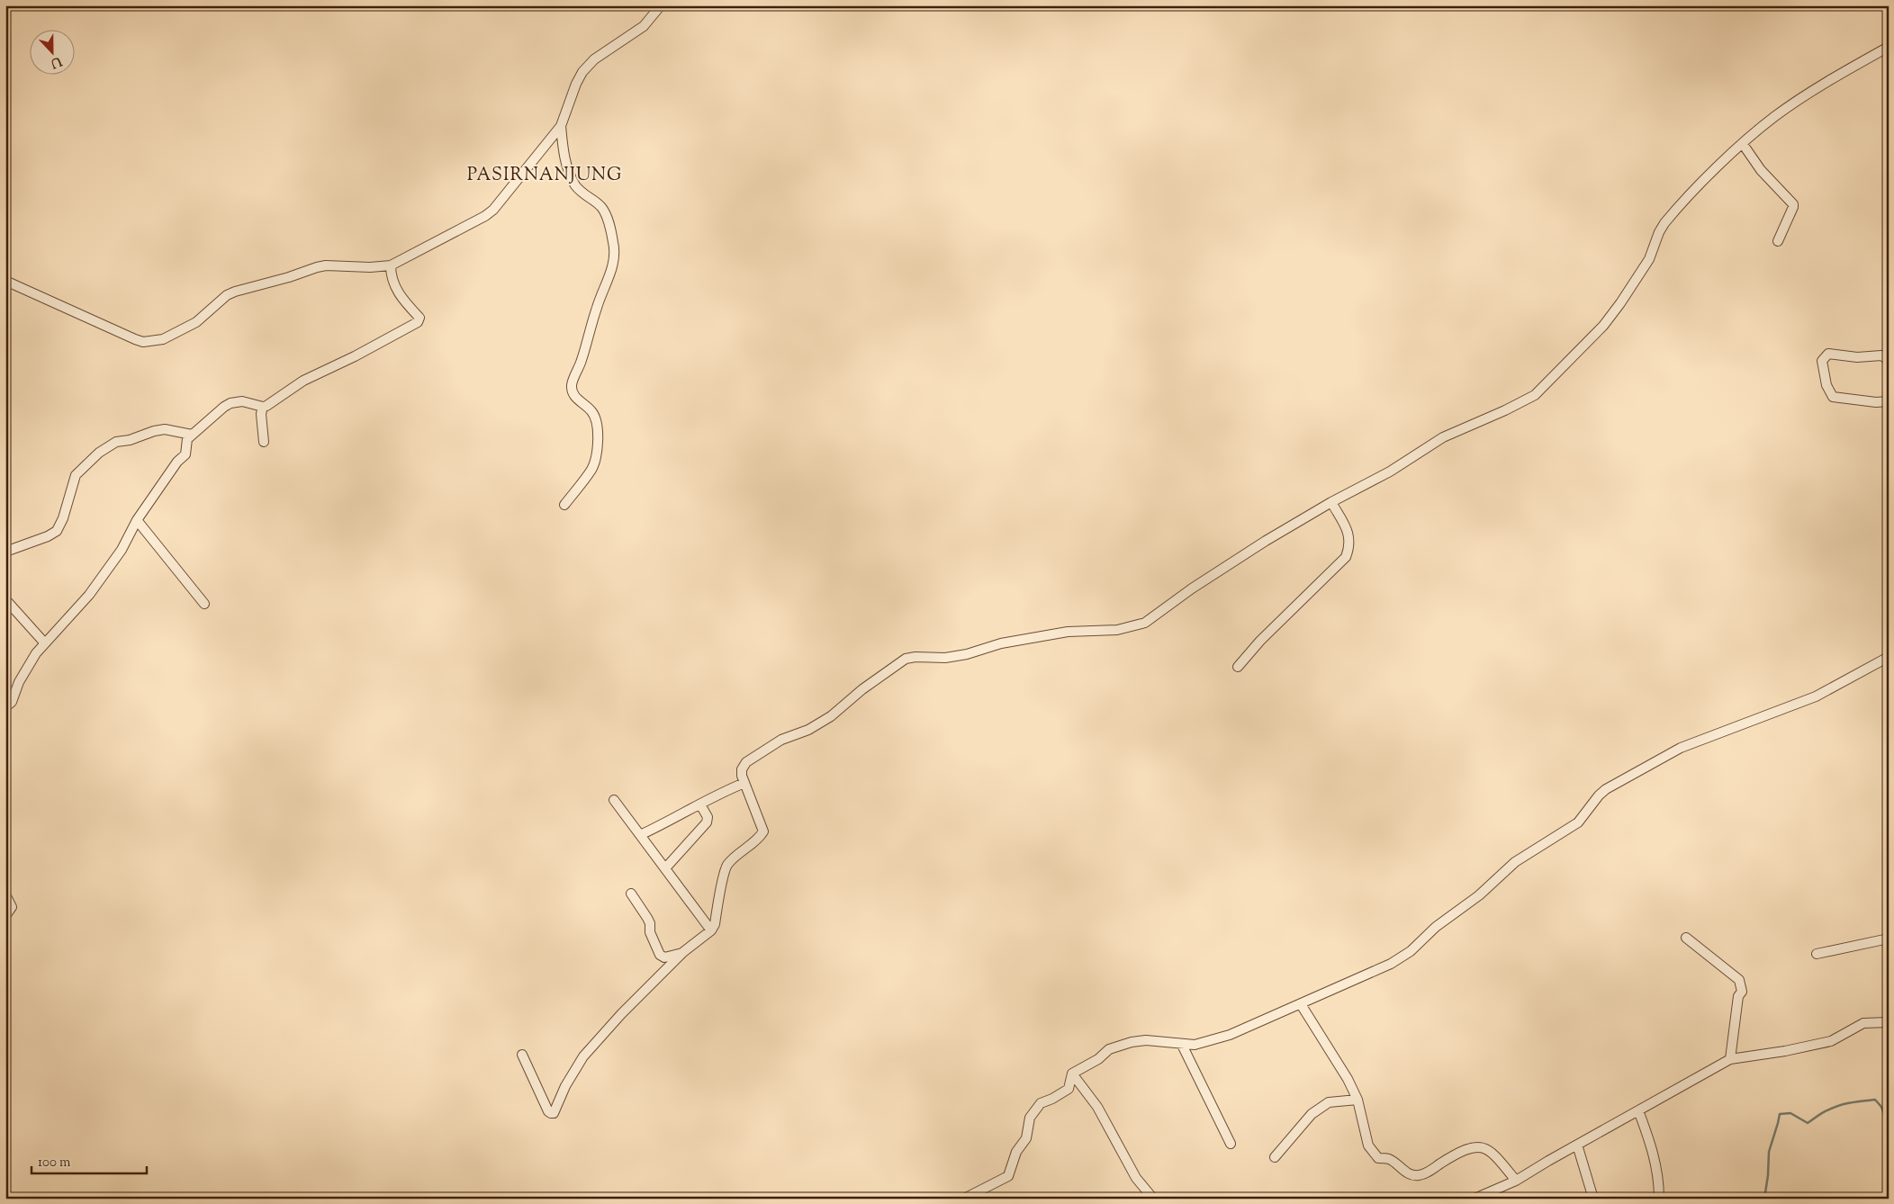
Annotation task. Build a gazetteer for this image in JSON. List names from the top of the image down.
{
  "districts": ["PASIRNANJUNG"],
  "scale_bar": "100 m",
  "north": "bottom"
}
